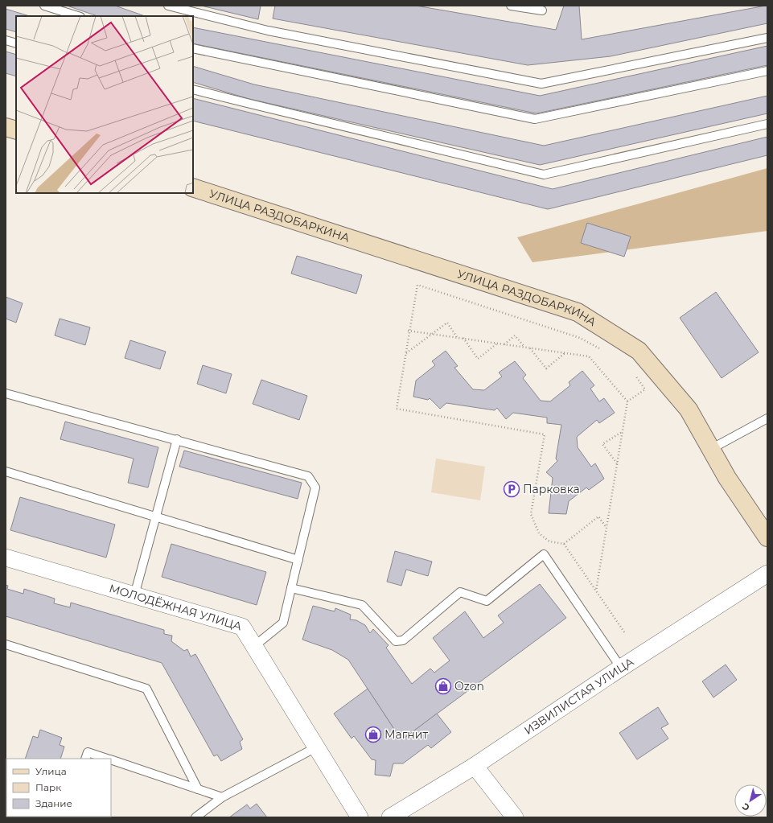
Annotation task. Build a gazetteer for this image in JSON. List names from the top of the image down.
{
  "streets": {
    "street": ["УЛИЦА РАЗДОБАРКИНА", "МОЛОДЁЖНАЯ УЛИЦА", "ИЗВИЛИСТАЯ УЛИЦА"]
  },
  "places": {
    "parking": ["Парковка"],
    "shop": ["Ozon", "Магнит"]
  },
  "legend": ["Улица", "Парк", "Здание"],
  "north": "bottom left"
}
